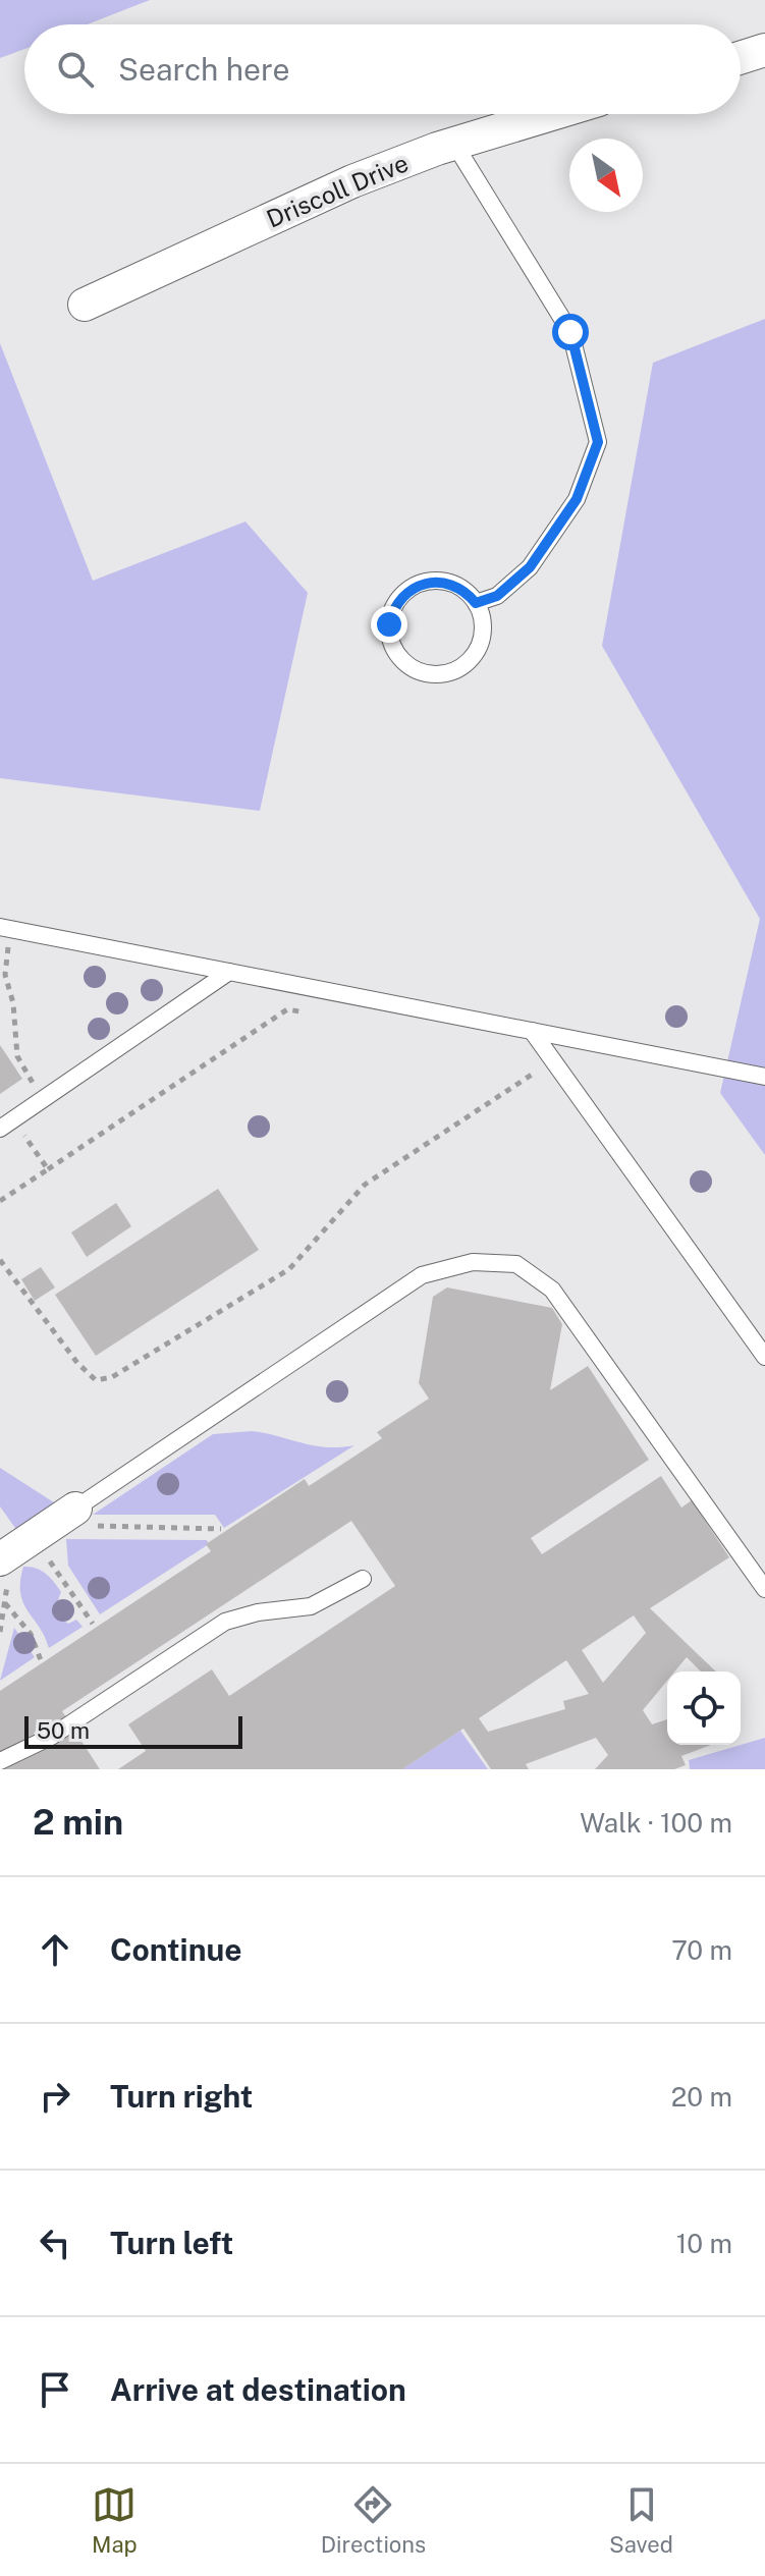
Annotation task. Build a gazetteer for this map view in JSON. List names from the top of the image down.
{
  "streets": {
    "street": ["Driscoll Drive"]
  },
  "scale_bar": "50 m",
  "north": "bottom right",
  "page": {
    "search": "Search here",
    "scale": "50 m",
    "heading": ["2 min", "Walk · 100 m"],
    "list": [
      ["Continue", "70 m"],
      ["Turn right", "20 m"],
      ["Turn left", "10 m"],
      "Arrive at destination"
    ],
    "nav": ["Map", "Directions", "Saved"]
  }
}
